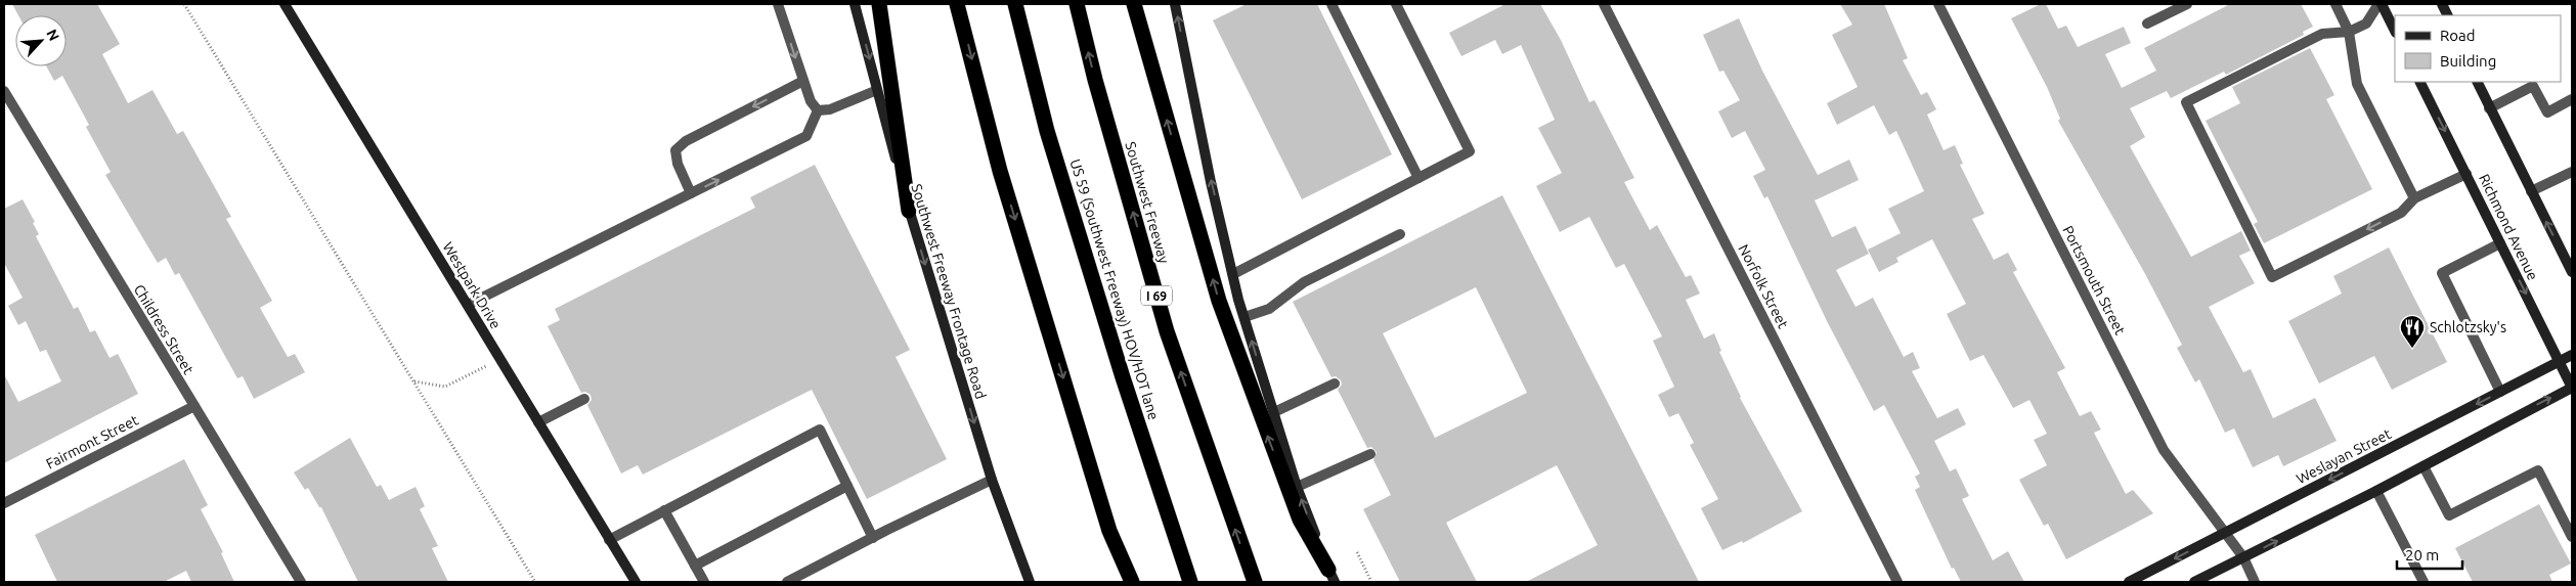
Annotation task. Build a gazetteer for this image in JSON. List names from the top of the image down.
{
  "streets": {
    "highway": ["Southwest Freeway", "US 59 (Southwest Freeway) HOV/HOT lane", "I 69"],
    "main road": [
      "Richmond Avenue",
      "Westpark Drive",
      "Southwest Freeway Frontage Road",
      "Weslayan Street"
    ],
    "street": [
      "Portsmouth Street",
      "Norfolk Street",
      "Childress Street",
      "Fairmont Street"
    ]
  },
  "crossings": [
    ["Richmond Avenue", "Weslayan Street"],
    ["Portsmouth Street", "Weslayan Street"],
    ["Childress Street", "Fairmont Street"]
  ],
  "one_way": ["Southwest Freeway Frontage Road"],
  "places": {
    "restaurant": ["Schlotzsky's"]
  },
  "legend": ["Road", "Building"],
  "scale_bar": "20 m",
  "north": "top right"
}
